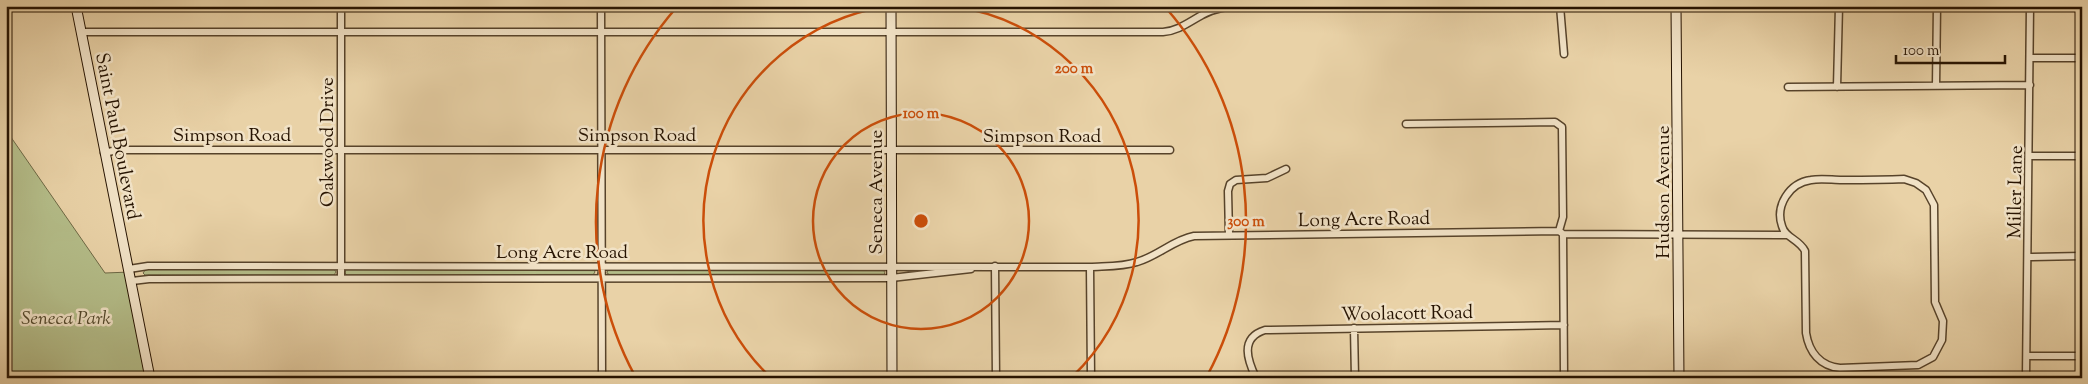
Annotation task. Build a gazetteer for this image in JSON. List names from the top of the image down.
{
  "streets": {
    "main road": ["Saint Paul Boulevard", "Seneca Avenue", "Hudson Avenue"],
    "street": [
      "Simpson Road",
      "Oakwood Drive",
      "Miller Lane",
      "Long Acre Road",
      "Woolacott Road"
    ]
  },
  "crossings": [
    ["Simpson Road", "Saint Paul Boulevard"],
    ["Simpson Road", "Oakwood Drive"],
    ["Simpson Road", "Seneca Avenue"],
    ["Saint Paul Boulevard", "Long Acre Road"],
    ["Oakwood Drive", "Long Acre Road"],
    ["Seneca Avenue", "Long Acre Road"],
    ["Hudson Avenue", "Long Acre Road"]
  ],
  "parks": ["Seneca Park"],
  "scale_bar": "100 m",
  "rings": ["200 m", "100 m", "300 m"]
}
